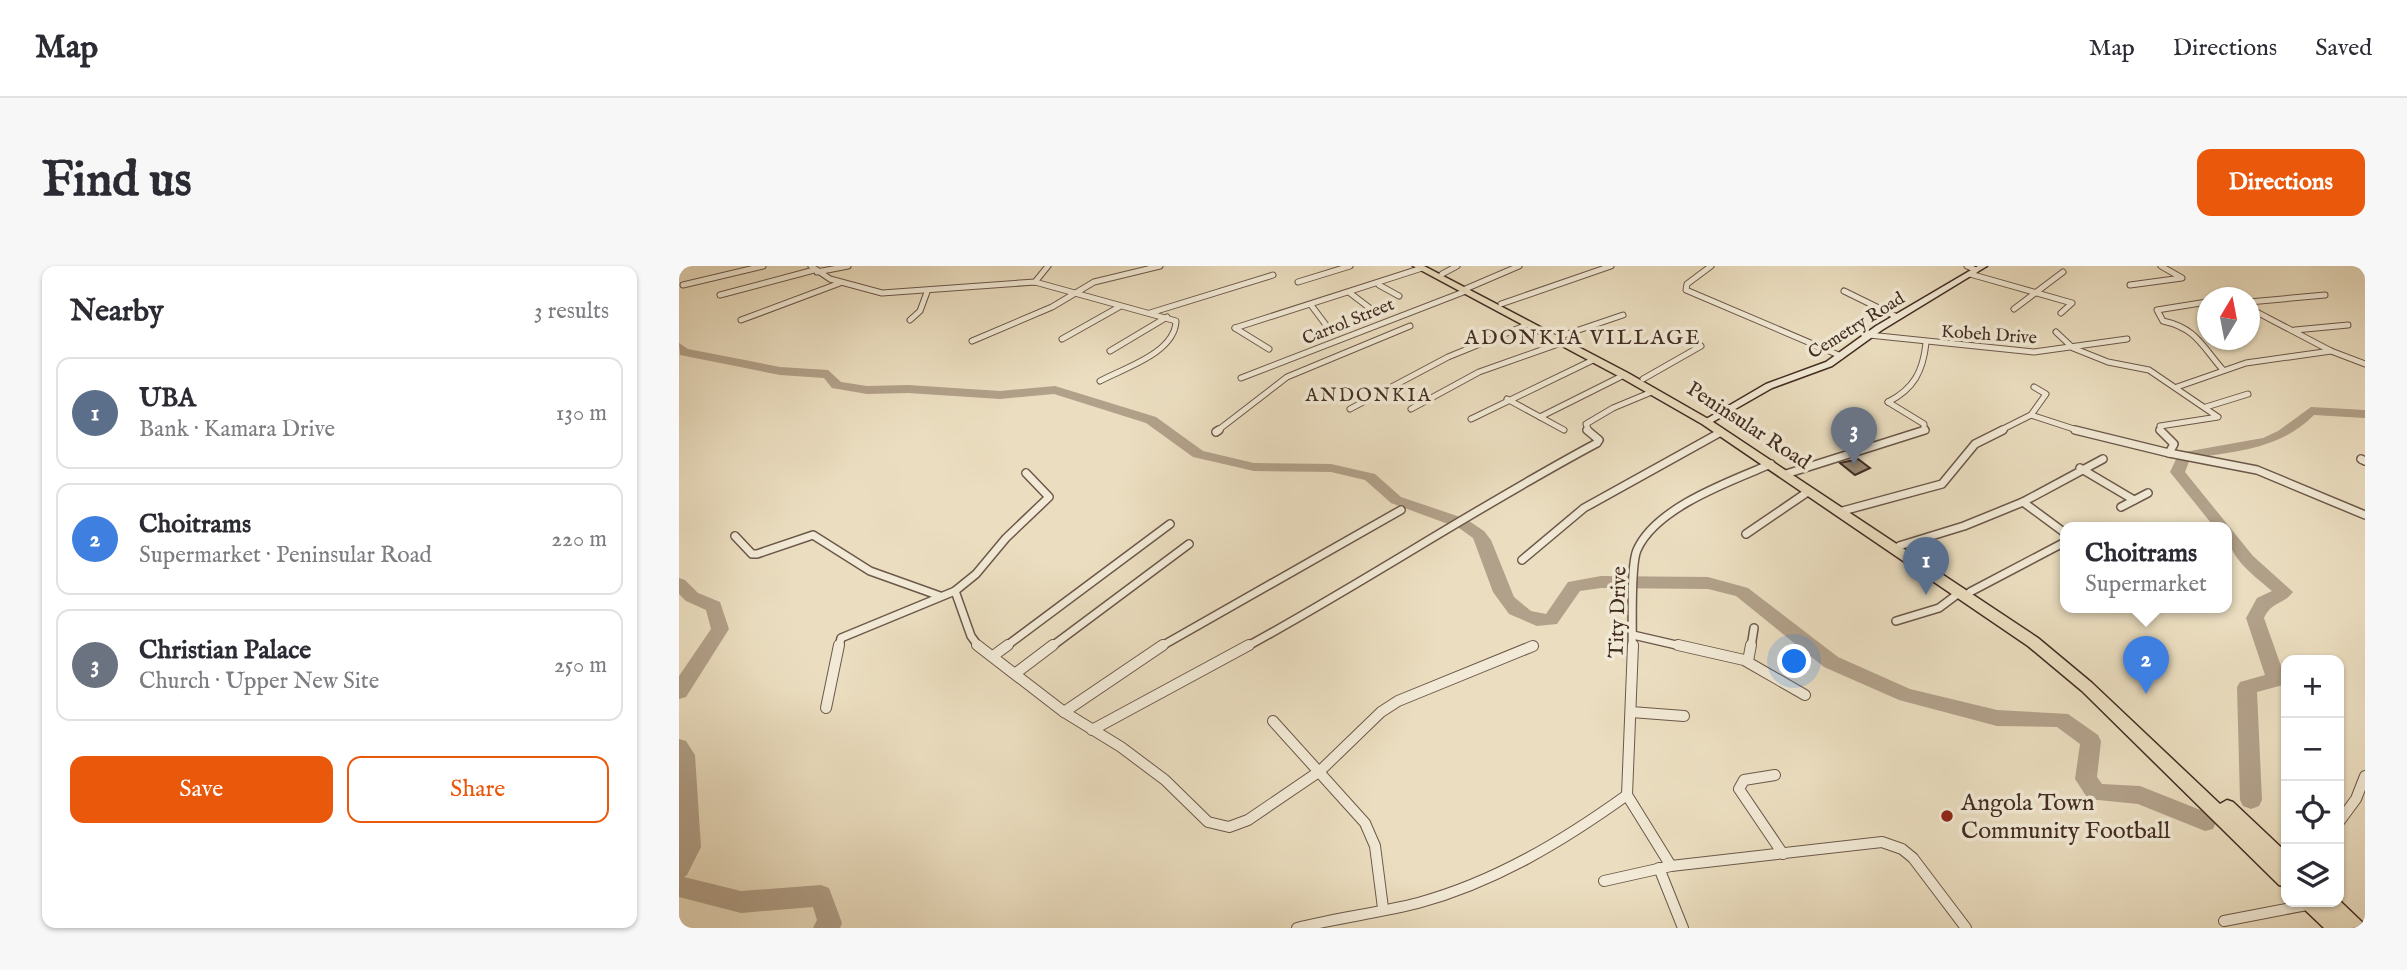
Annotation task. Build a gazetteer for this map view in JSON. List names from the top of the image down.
{
  "streets": {
    "main road": ["Peninsular Road"],
    "street": [
      "Carrol Street",
      "Cemetry Road",
      "Kobeh Drive",
      "Tity Drive"
    ]
  },
  "crossings": [
    ["Carrol Street", "Peninsular Road"],
    ["Cemetry Road", "Kobeh Drive"],
    ["Cemetry Road", "Peninsular Road"],
    ["Peninsular Road", "Tity Drive"]
  ],
  "districts": ["ADONKIA VILLAGE", "ANDONKIA"],
  "places": ["Angola Town Community Football"],
  "north": "top",
  "page": {
    "header": "Map",
    "nav": ["Map", "Directions", "Saved"],
    "buttons": [
      "Directions",
      ["Save", "Share"]
    ],
    "title": "Find us",
    "heading": ["Nearby", "3 results"],
    "list": [
      {
        "mark": "1",
        "name": "UBA",
        "note": "Bank · Kamara Drive",
        "value": "130 m"
      },
      {
        "mark": "2",
        "name": "Choitrams",
        "note": "Supermarket · Peninsular Road",
        "value": "220 m"
      },
      {
        "mark": "3",
        "name": "Christian Palace",
        "note": "Church · Upper New Site",
        "value": "250 m"
      }
    ],
    "pins": ["3", "1", "2"],
    "popup": ["Choitrams", "Supermarket"],
    "map_buttons": ["+", "−"]
  }
}
